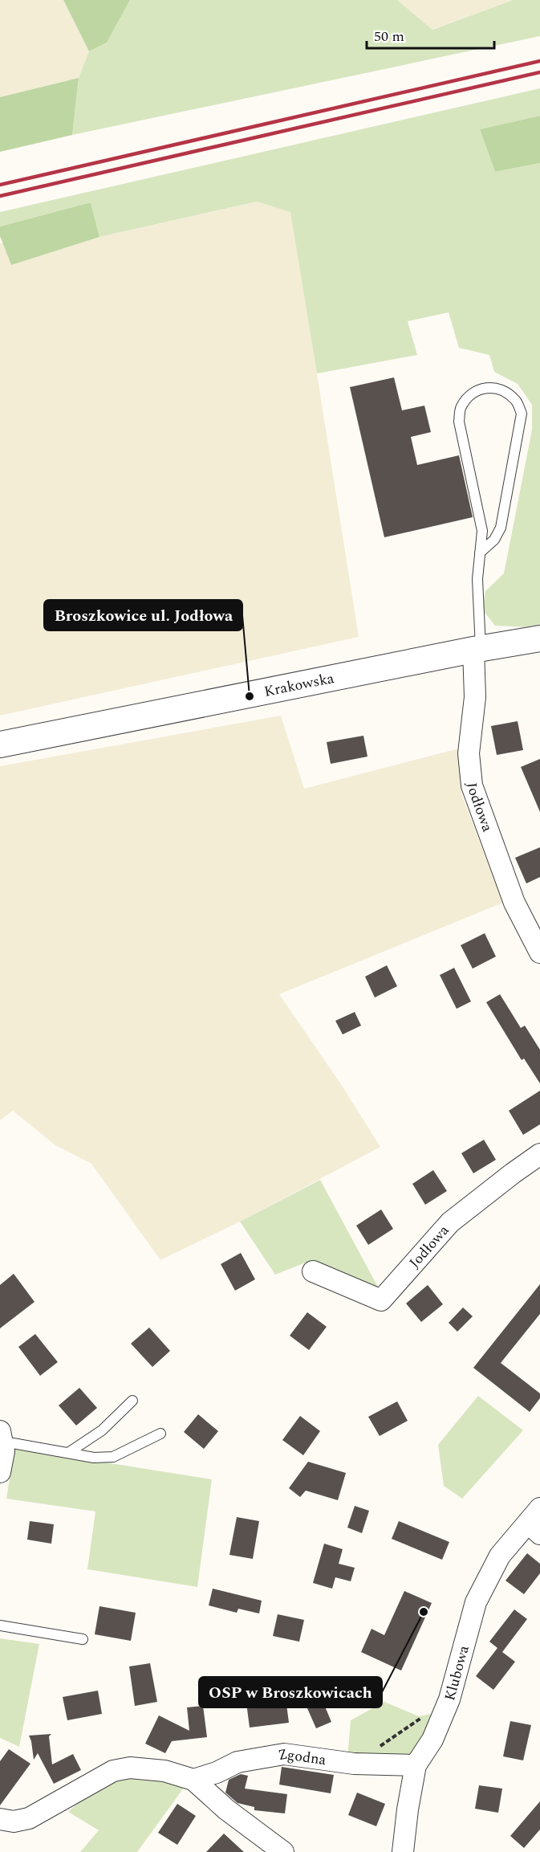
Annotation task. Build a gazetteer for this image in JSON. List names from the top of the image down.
{
  "streets": {
    "street": [
      "Krakowska",
      "Jodłowa",
      "Klubowa",
      "Zgodna"
    ]
  },
  "crossings": [
    ["Krakowska", "Jodłowa"],
    ["Klubowa", "Zgodna"]
  ],
  "places": ["Broszkowice ul. Jodłowa", "OSP w Broszkowicach"],
  "scale_bar": "50 m"
}
